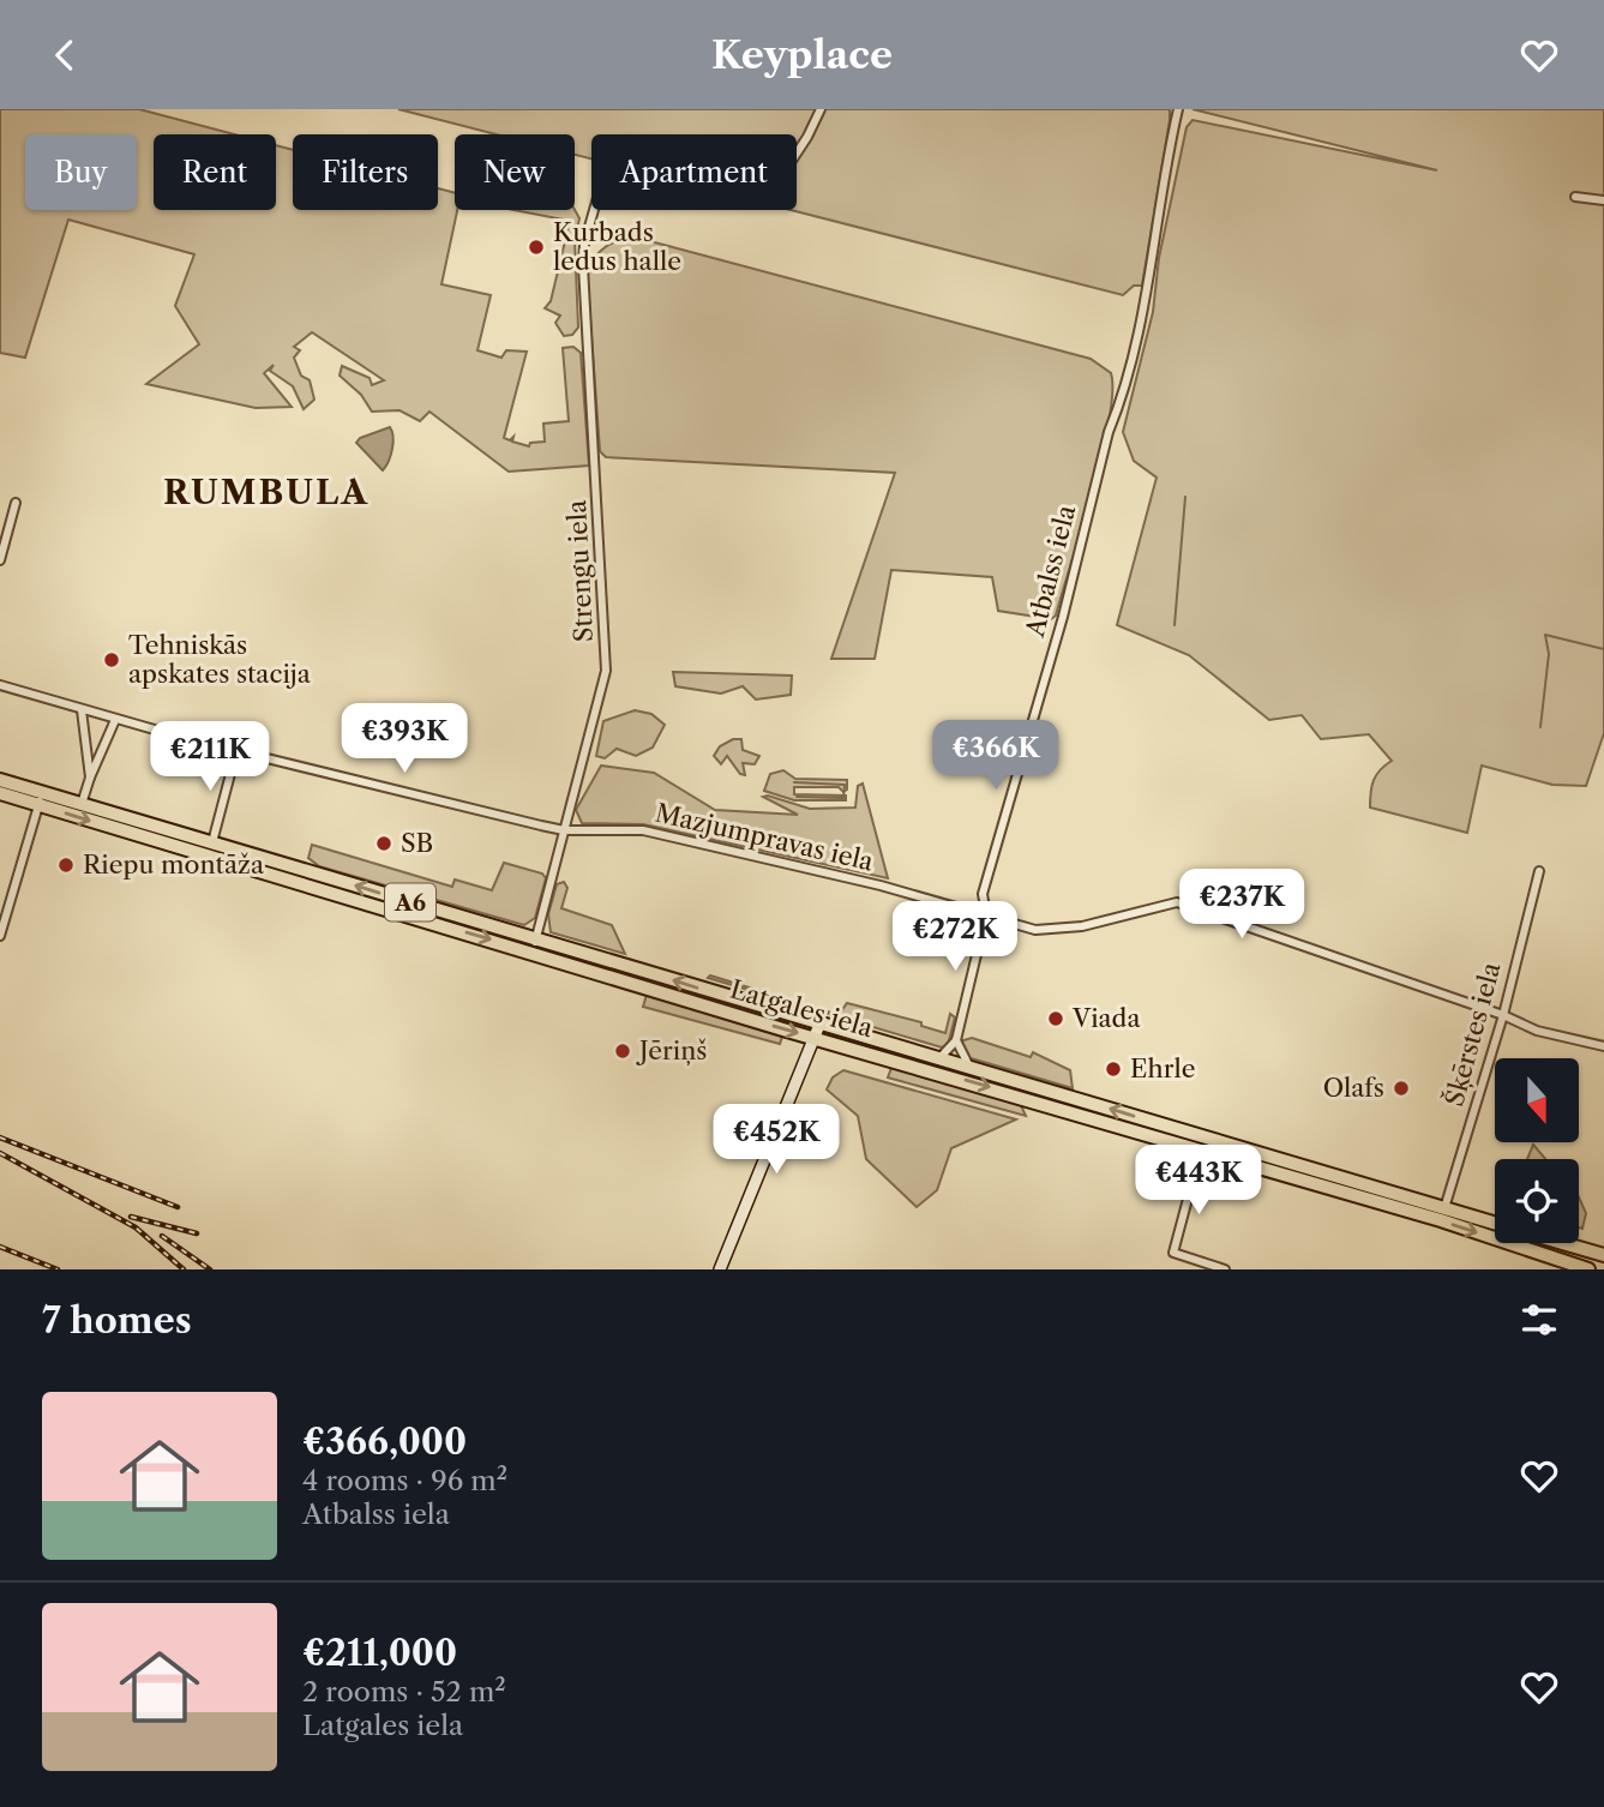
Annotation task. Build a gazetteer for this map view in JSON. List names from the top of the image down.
{
  "streets": {
    "highway": ["A6", "Latgales iela"],
    "street": [
      "Strengu iela",
      "Atbalss iela",
      "Mazjumpravas iela",
      "Šķērstes iela"
    ]
  },
  "crossings": [
    ["Strengu iela", "Mazjumpravas iela"],
    ["Strengu iela", "Latgales iela"],
    ["Atbalss iela", "Mazjumpravas iela"],
    ["Mazjumpravas iela", "Šķērstes iela"],
    ["Latgales iela", "Šķērstes iela"]
  ],
  "districts": ["RUMBULA"],
  "places": [
    "Kurbads ledus halle",
    "Tehniskās apskates stacija",
    "SB",
    "Riepu montāža",
    "Viada",
    "Jēriņš",
    "Ehrle",
    "Olafs"
  ],
  "north": "bottom",
  "page": {
    "header": "Keyplace",
    "chip": [
      "Buy",
      "Rent",
      "Filters",
      "New",
      "Apartment"
    ],
    "price": [
      "€393K",
      "€366K",
      "€211K",
      "€237K",
      "€272K",
      "€452K",
      "€443K"
    ],
    "heading": "7 homes",
    "list": [
      {
        "name": "€366,000",
        "note": "4 rooms · 96 m² · Atbalss iela"
      },
      {
        "name": "€211,000",
        "note": "2 rooms · 52 m² · Latgales iela"
      }
    ]
  }
}
